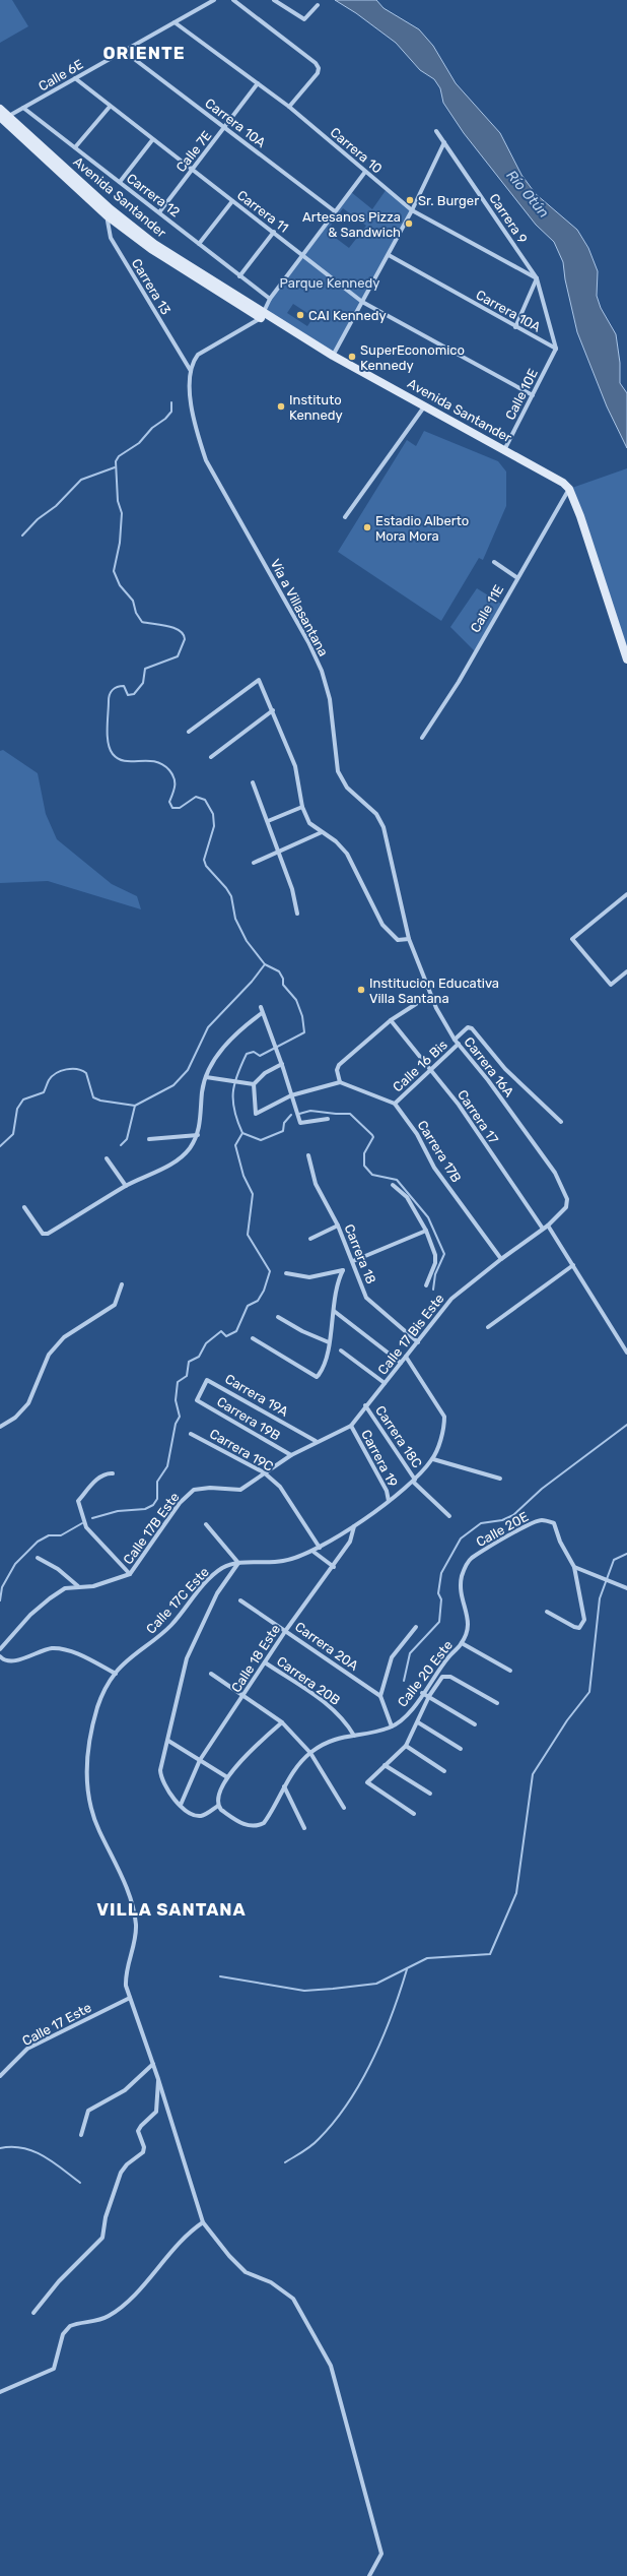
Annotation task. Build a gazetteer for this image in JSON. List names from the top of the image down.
{
  "streets": {
    "street": [
      "Calle 6E",
      "Carrera 10A",
      "Carrera 10",
      "Calle 7E",
      "Carrera 12",
      "Avenida Santander",
      "Carrera 11",
      "Carrera 9",
      "Carrera 13",
      "Calle 10E",
      "Vía a Villasantana",
      "Calle 11E",
      "Calle 16 Bis",
      "Carrera 16A",
      "Carrera 17",
      "Carrera 17B",
      "Carrera 18",
      "Calle 17 Bis Este",
      "Carrera 19A",
      "Carrera 19B",
      "Carrera 18C",
      "Carrera 19C",
      "Carrera 19",
      "Calle 17B Este",
      "Calle 20E",
      "Calle 17C Este",
      "Carrera 20A",
      "Calle 18 Este",
      "Calle 20 Este",
      "Carrera 20B",
      "Calle 17 Este"
    ]
  },
  "crossings": [
    ["Calle 6E", "Carrera 10A"],
    ["Calle 6E", "Carrera 10"],
    ["Calle 6E", "Carrera 12"],
    ["Calle 6E", "Avenida Santander"],
    ["Calle 6E", "Carrera 11"],
    ["Carrera 10A", "Calle 7E"],
    ["Carrera 10A", "Carrera 9"],
    ["Carrera 10A", "Calle 10E"],
    ["Carrera 10", "Calle 7E"],
    ["Carrera 10", "Carrera 9"],
    ["Calle 7E", "Carrera 12"],
    ["Calle 7E", "Carrera 11"],
    ["Avenida Santander", "Carrera 13"],
    ["Avenida Santander", "Calle 10E"],
    ["Avenida Santander", "Calle 11E"],
    ["Carrera 11", "Calle 10E"],
    ["Carrera 9", "Calle 10E"],
    ["Carrera 13", "Vía a Villasantana"],
    ["Vía a Villasantana", "Carrera 16A"],
    ["Calle 16 Bis", "Carrera 16A"],
    ["Calle 16 Bis", "Carrera 17"],
    ["Calle 16 Bis", "Carrera 17B"],
    ["Carrera 16A", "Calle 17 Bis Este"],
    ["Carrera 17", "Calle 17 Bis Este"],
    ["Carrera 17B", "Calle 17 Bis Este"],
    ["Carrera 18", "Calle 17 Bis Este"],
    ["Calle 17 Bis Este", "Carrera 18C"],
    ["Calle 17 Bis Este", "Carrera 19"],
    ["Carrera 19A", "Carrera 19B"],
    ["Carrera 19C", "Calle 17B Este"],
    ["Calle 20E", "Calle 20 Este"],
    ["Carrera 20A", "Calle 18 Este"],
    ["Calle 18 Este", "Carrera 20B"],
    ["Calle 20 Este", "Carrera 20B"]
  ],
  "districts": ["ORIENTE", "VILLA SANTANA"],
  "water": ["Río Otún"],
  "parks": ["Parque Kennedy"],
  "places": [
    "Sr. Burger",
    "Artesanos Pizza & Sandwich",
    "CAI Kennedy",
    "SuperEconomico Kennedy",
    "Instituto Kennedy",
    "Estadio Alberto Mora Mora",
    "Institucion Educativa Villa Santana"
  ]
}
